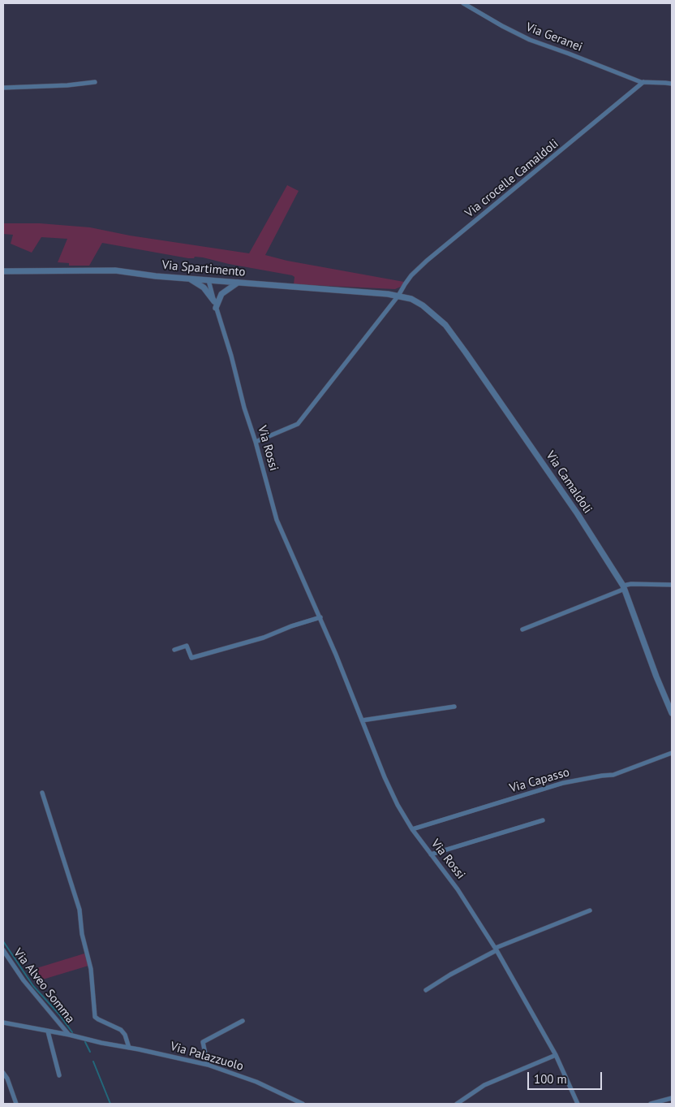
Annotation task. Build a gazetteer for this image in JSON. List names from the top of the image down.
{
  "streets": {
    "street": [
      "Via Geranei",
      "Via crocelle Camaldoli",
      "Via Spartimento",
      "Via Rossi",
      "Via Camaldoli",
      "Via Capasso",
      "Via Alveo Somma",
      "Via Palazzuolo"
    ]
  },
  "crossings": [
    ["Via Geranei", "Via crocelle Camaldoli"],
    ["Via crocelle Camaldoli", "Via Spartimento"],
    ["Via crocelle Camaldoli", "Via Rossi"],
    ["Via crocelle Camaldoli", "Via Camaldoli"],
    ["Via Spartimento", "Via Rossi"],
    ["Via Spartimento", "Via Camaldoli"],
    ["Via Rossi", "Via Capasso"],
    ["Via Alveo Somma", "Via Palazzuolo"]
  ],
  "scale_bar": "100 m"
}
